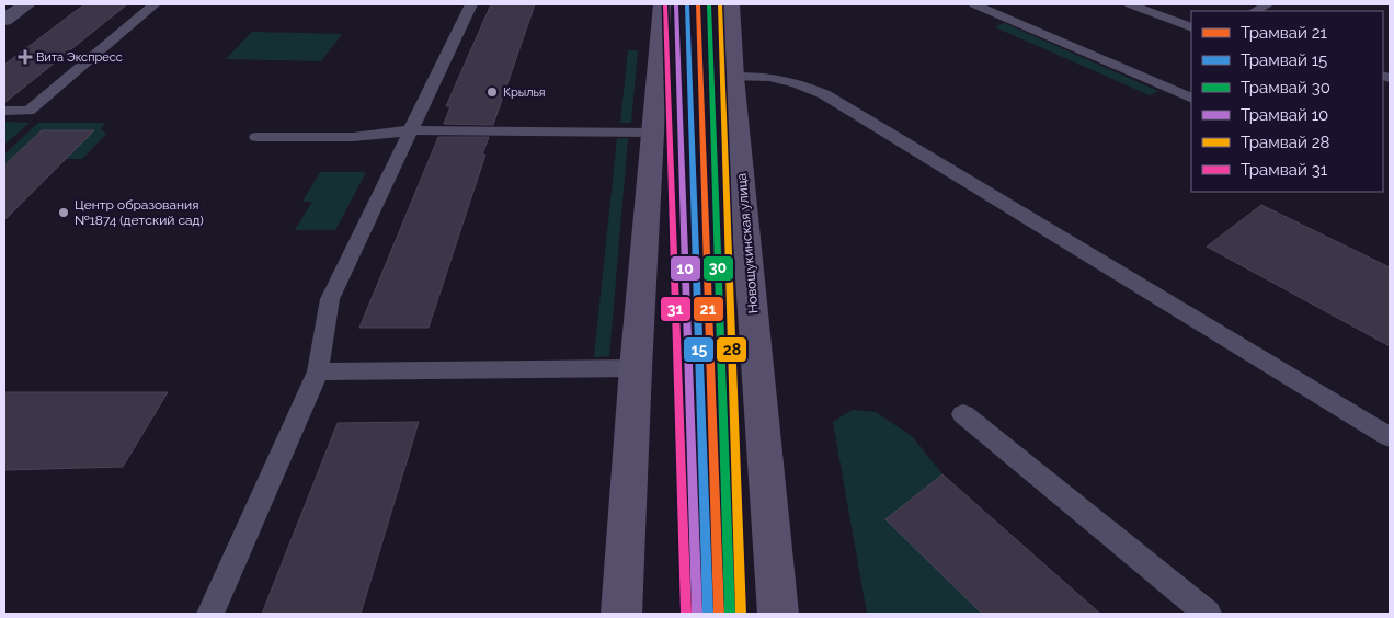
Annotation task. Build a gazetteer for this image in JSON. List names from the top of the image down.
{
  "streets": {
    "main road": ["Новощукинская улица"]
  },
  "places": {
    "health": ["Вита Экспресс"],
    "other": ["Крылья", "Центр образования №1874 (детский сад)"]
  },
  "lines": [
    "tram line 21",
    "tram line 15",
    "tram line 30",
    "tram line 28",
    "tram line 10",
    "tram line 31"
  ],
  "legend": [
    "Трамвай 21",
    "Трамвай 15",
    "Трамвай 30",
    "Трамвай 10",
    "Трамвай 28",
    "Трамвай 31"
  ]
}
